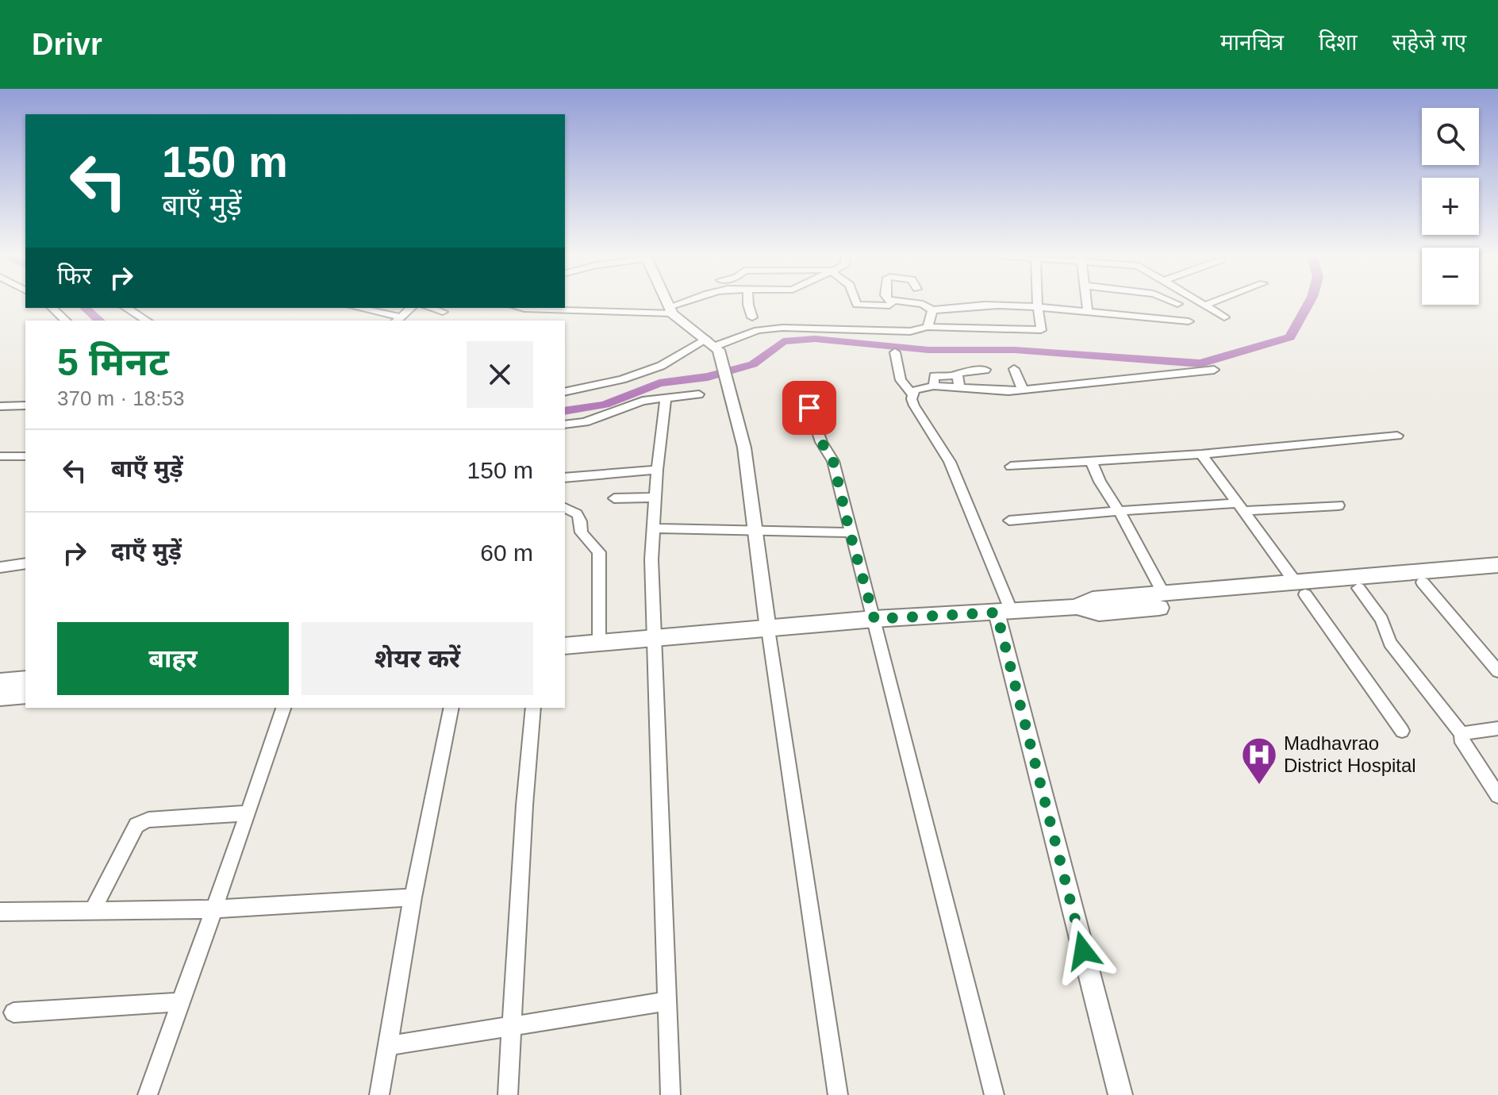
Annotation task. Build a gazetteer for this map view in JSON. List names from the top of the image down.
{
  "places": {
    "hospital": ["Madhavrao District Hospital"]
  },
  "page": {
    "header": "Drivr",
    "nav": ["मानचित्र", "दिशा", "सहेजे गए"],
    "map_buttons": ["+", "−"],
    "turn": ["150 m", "बाएँ मुड़ें"],
    "then": "फिर",
    "heading": ["5 मिनट", "370 m · 18:53"],
    "list": [
      {
        "name": "बाएँ मुड़ें",
        "value": "150 m"
      },
      {
        "name": "दाएँ मुड़ें",
        "value": "60 m"
      }
    ],
    "buttons": ["बाहर", "शेयर करें"]
  }
}
